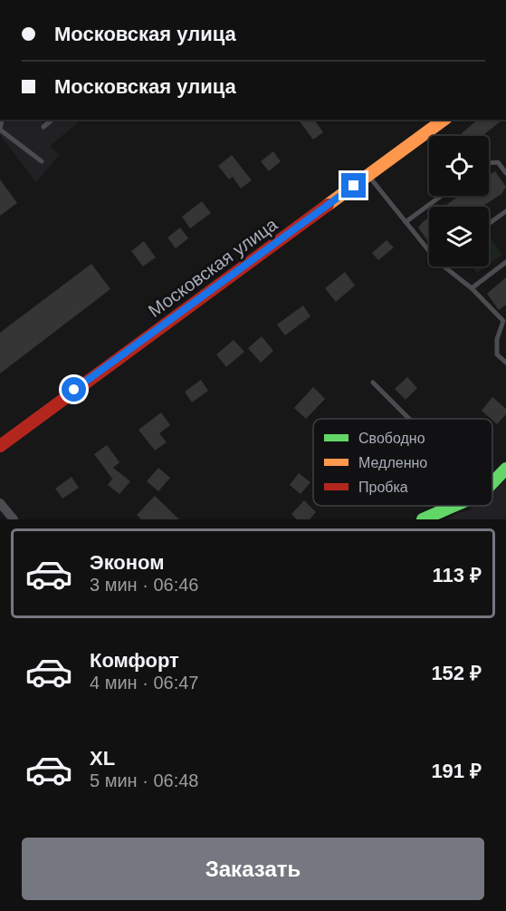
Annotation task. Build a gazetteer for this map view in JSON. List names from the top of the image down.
{
  "streets": {
    "main road": ["Московская улица"]
  },
  "legend": ["Свободно", "Медленно", "Пробка"],
  "page": {
    "banner": ["Московская улица", "Московская улица"],
    "list": [
      {
        "name": "Эконом",
        "note": "3 мин · 06:46",
        "value": "113 ₽"
      },
      {
        "name": "Комфорт",
        "note": "4 мин · 06:47",
        "value": "152 ₽"
      },
      {
        "name": "XL",
        "note": "5 мин · 06:48",
        "value": "191 ₽"
      }
    ],
    "buttons": "Заказать"
  }
}
